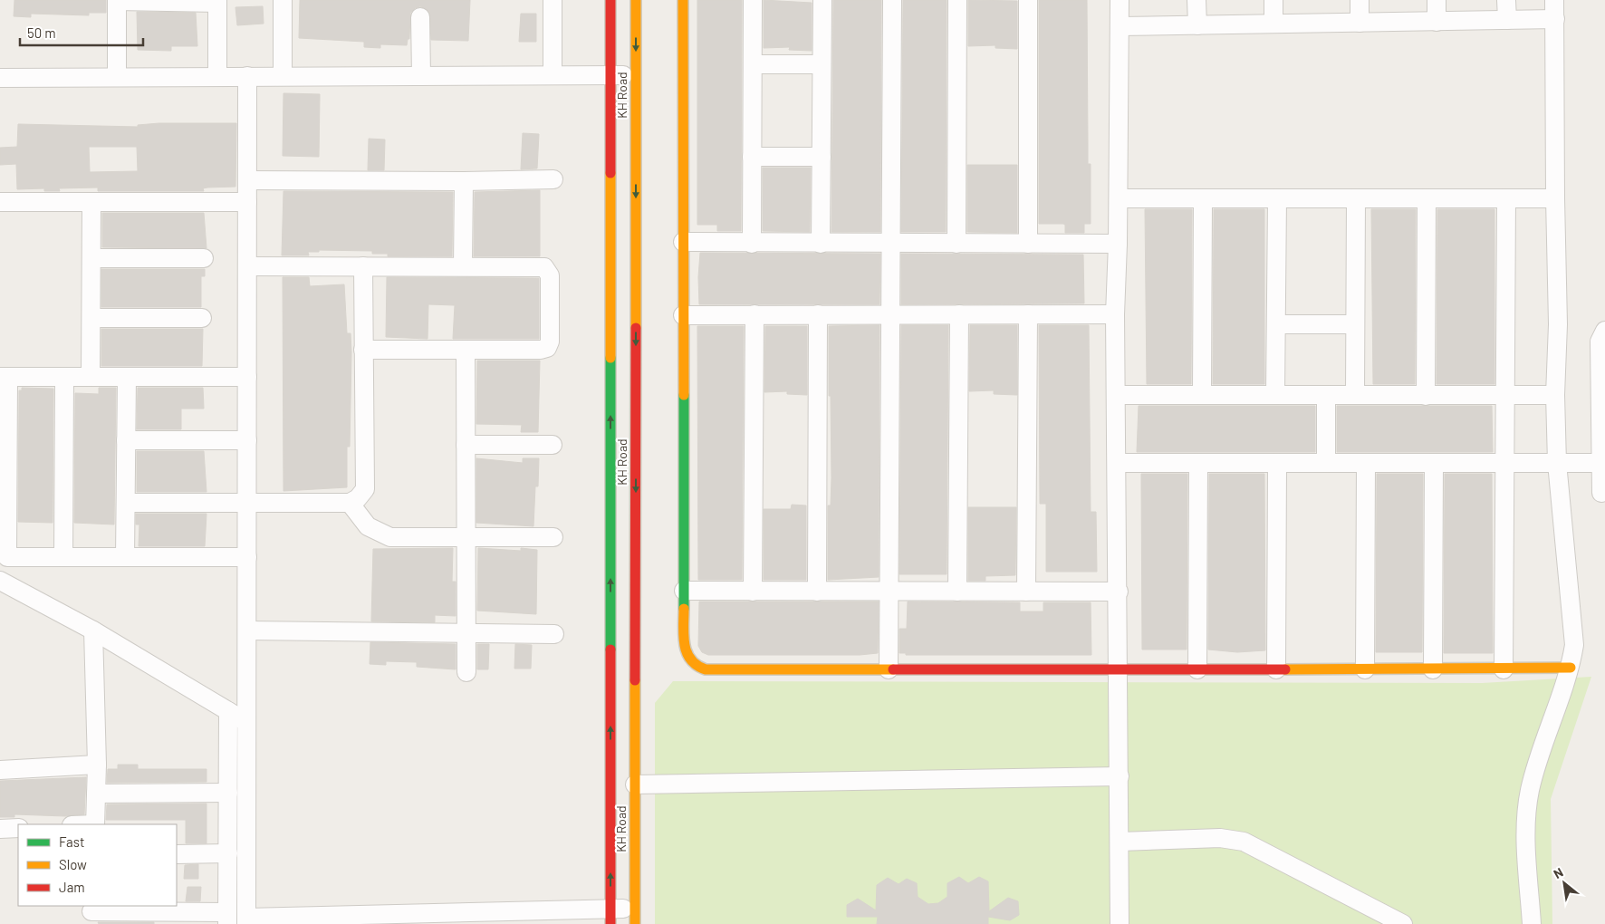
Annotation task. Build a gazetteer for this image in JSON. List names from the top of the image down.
{
  "streets": {
    "main road": ["KH Road"]
  },
  "legend": ["Fast", "Slow", "Jam"],
  "scale_bar": "50 m",
  "north": "top left"
}
